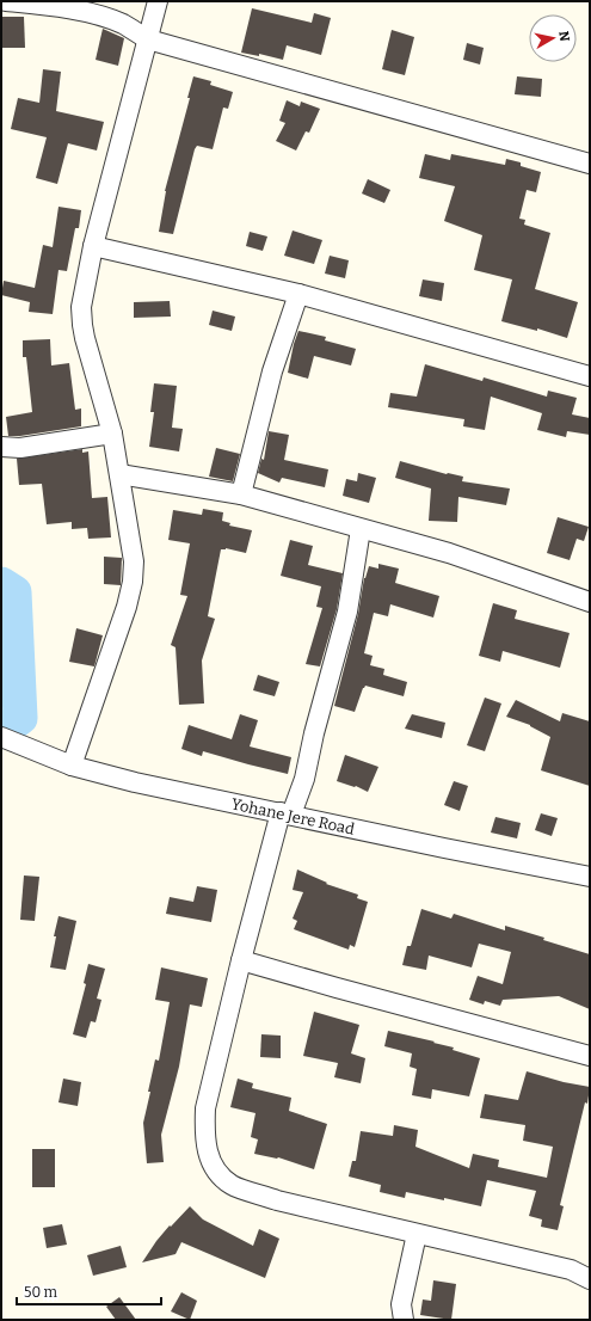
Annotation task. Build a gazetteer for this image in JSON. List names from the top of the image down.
{
  "streets": {
    "street": ["Yohane Jere Road"]
  },
  "scale_bar": "50 m",
  "north": "right"
}
